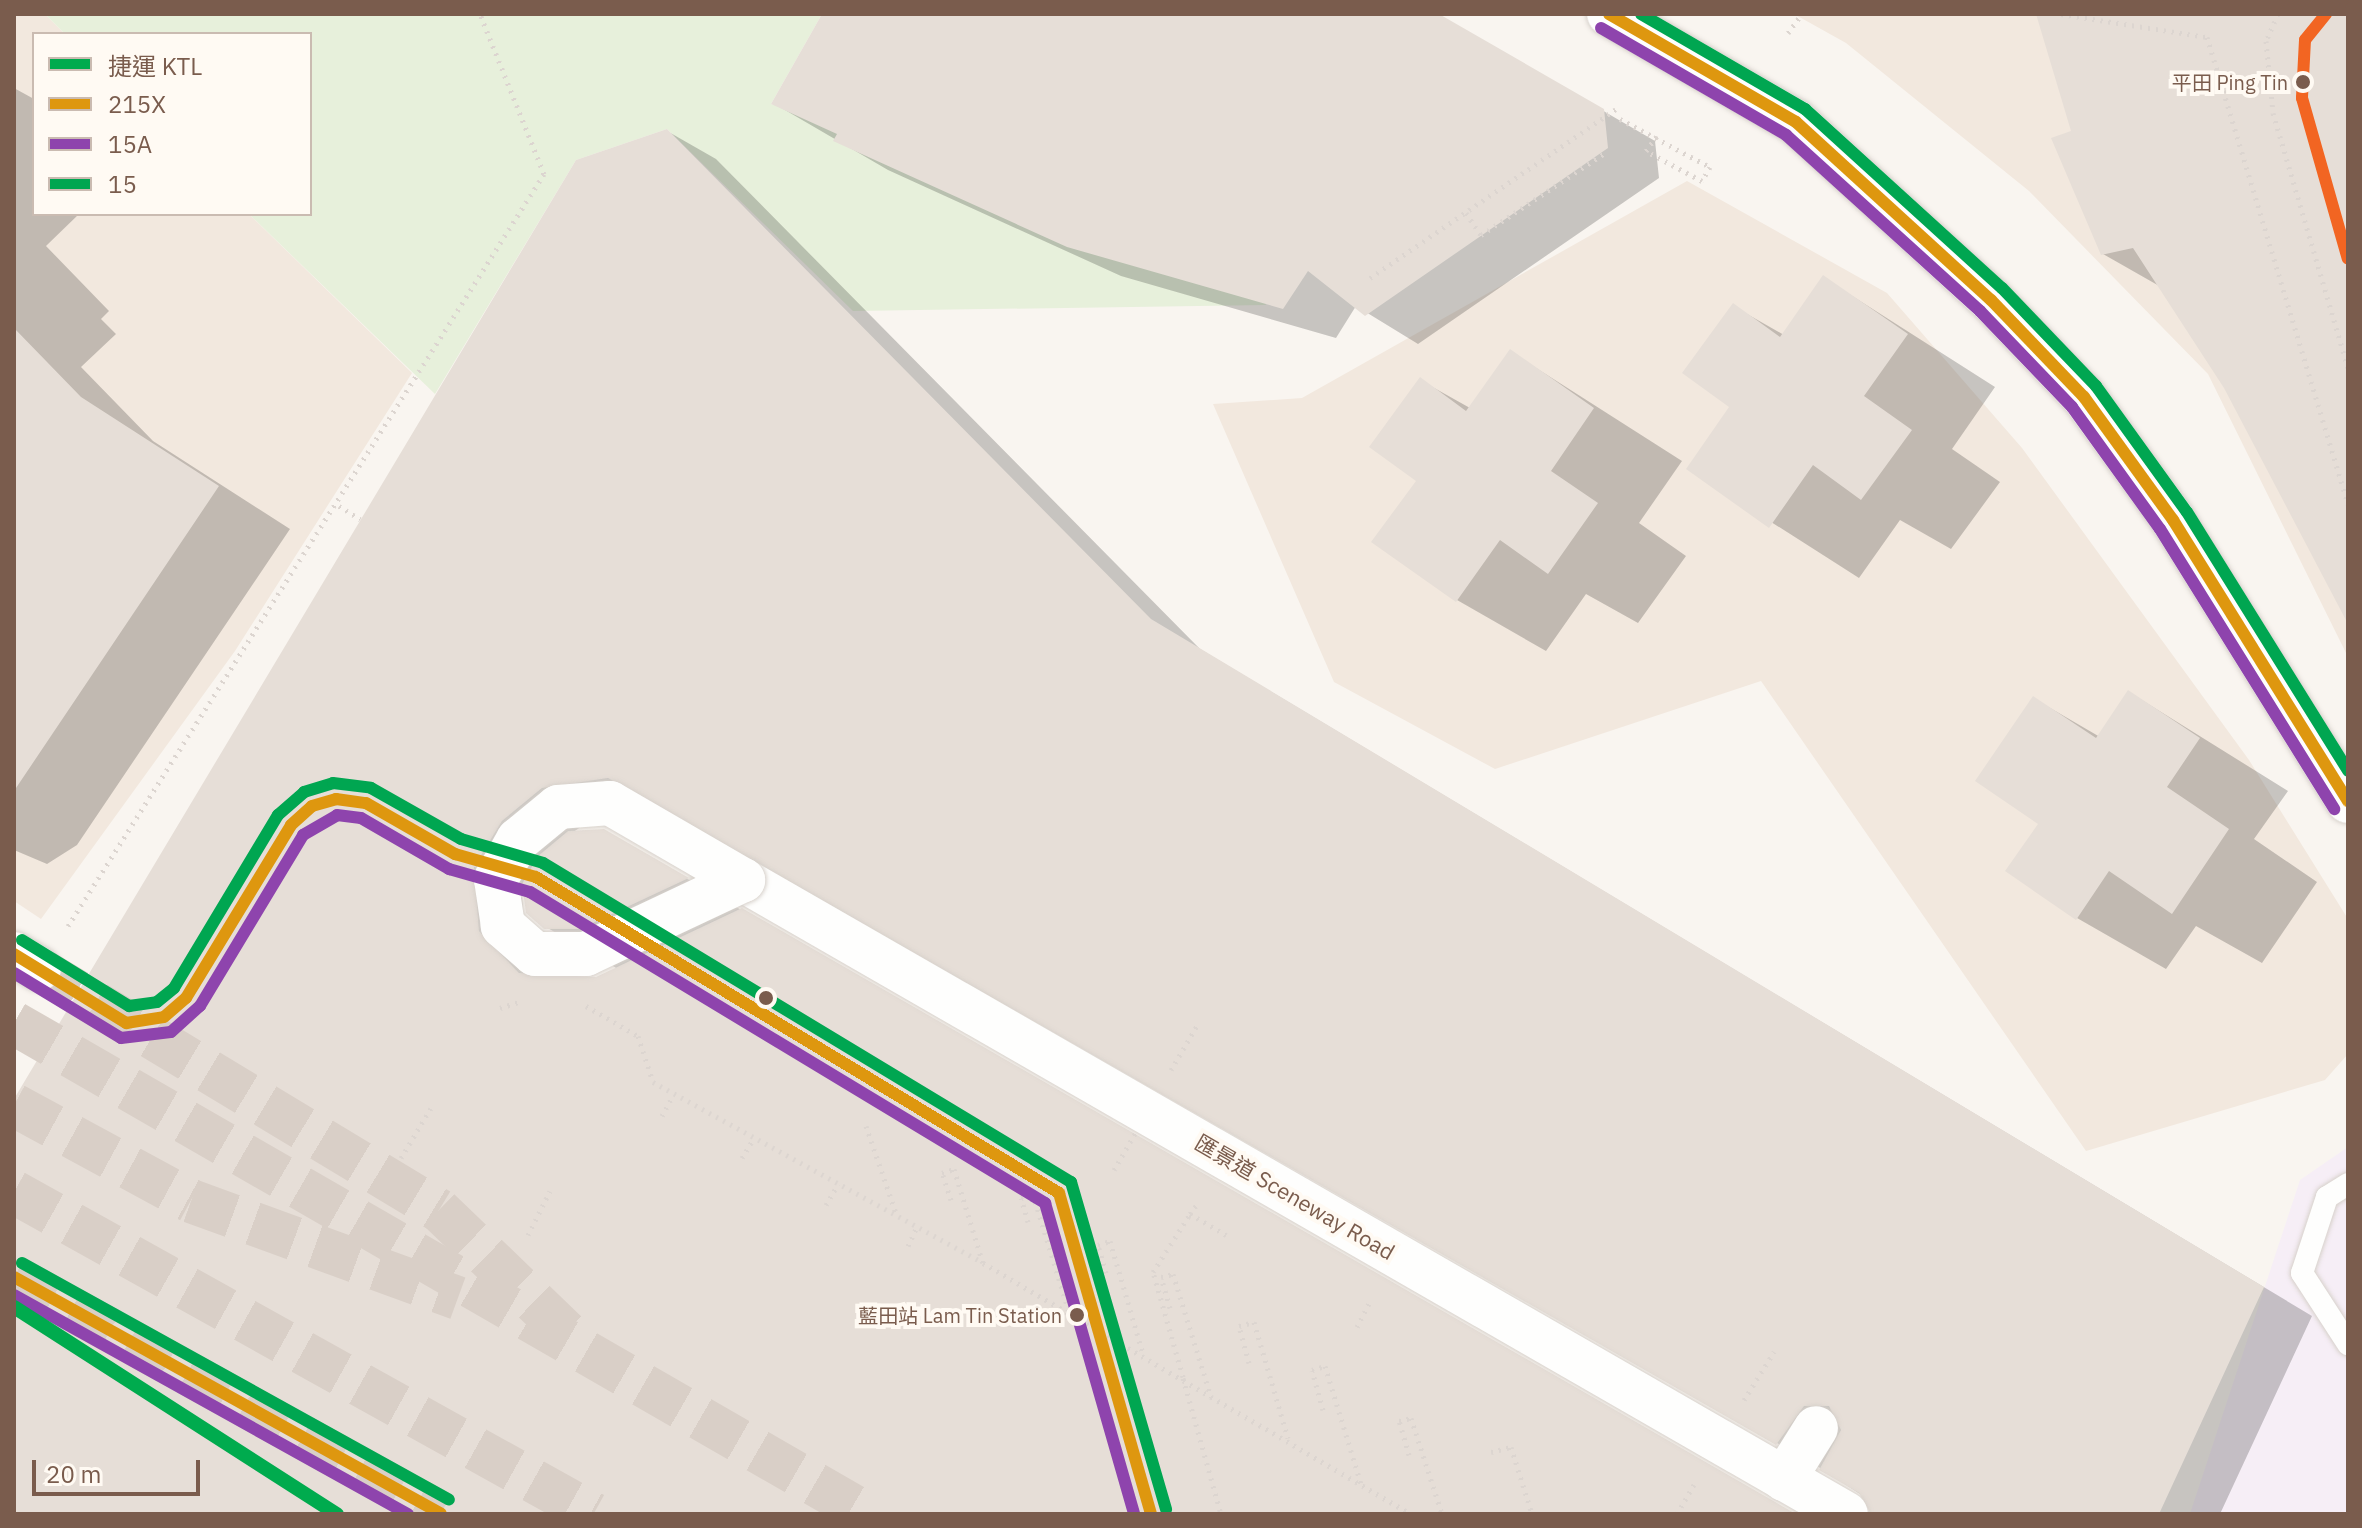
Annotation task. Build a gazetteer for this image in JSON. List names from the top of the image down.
{
  "streets": {
    "street": ["匯景道 Sceneway Road"]
  },
  "places": ["平田 Ping Tin", "藍田站 Lam Tin Station"],
  "lines": [
    "transit line 215X",
    "transit line 15",
    "transit line 15A",
    "metro line KTL"
  ],
  "legend": [
    "捷運 KTL",
    "215X",
    "15A",
    "15"
  ],
  "scale_bar": "20 m"
}
